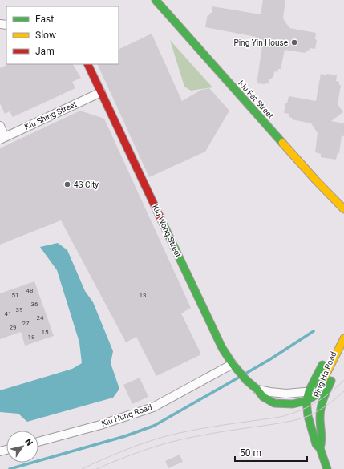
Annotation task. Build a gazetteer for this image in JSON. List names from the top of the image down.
{
  "streets": {
    "street": [
      "Kiu Fat Street",
      "Kiu Shing Street",
      "Kiu Wong Street",
      "Ping Ha Road",
      "Kiu Hung Road"
    ]
  },
  "crossings": [
    ["Kiu Shing Street", "Kiu Wong Street"],
    ["Kiu Wong Street", "Ping Ha Road"],
    ["Kiu Wong Street", "Kiu Hung Road"]
  ],
  "places": ["Ping Yin House", "4S City"],
  "house_numbers": [
    "48",
    "51",
    "13",
    "36",
    "39",
    "41",
    "24",
    "27",
    "29",
    "15",
    "18"
  ],
  "legend": ["Fast", "Slow", "Jam"],
  "scale_bar": "50 m",
  "north": "top right"
}
